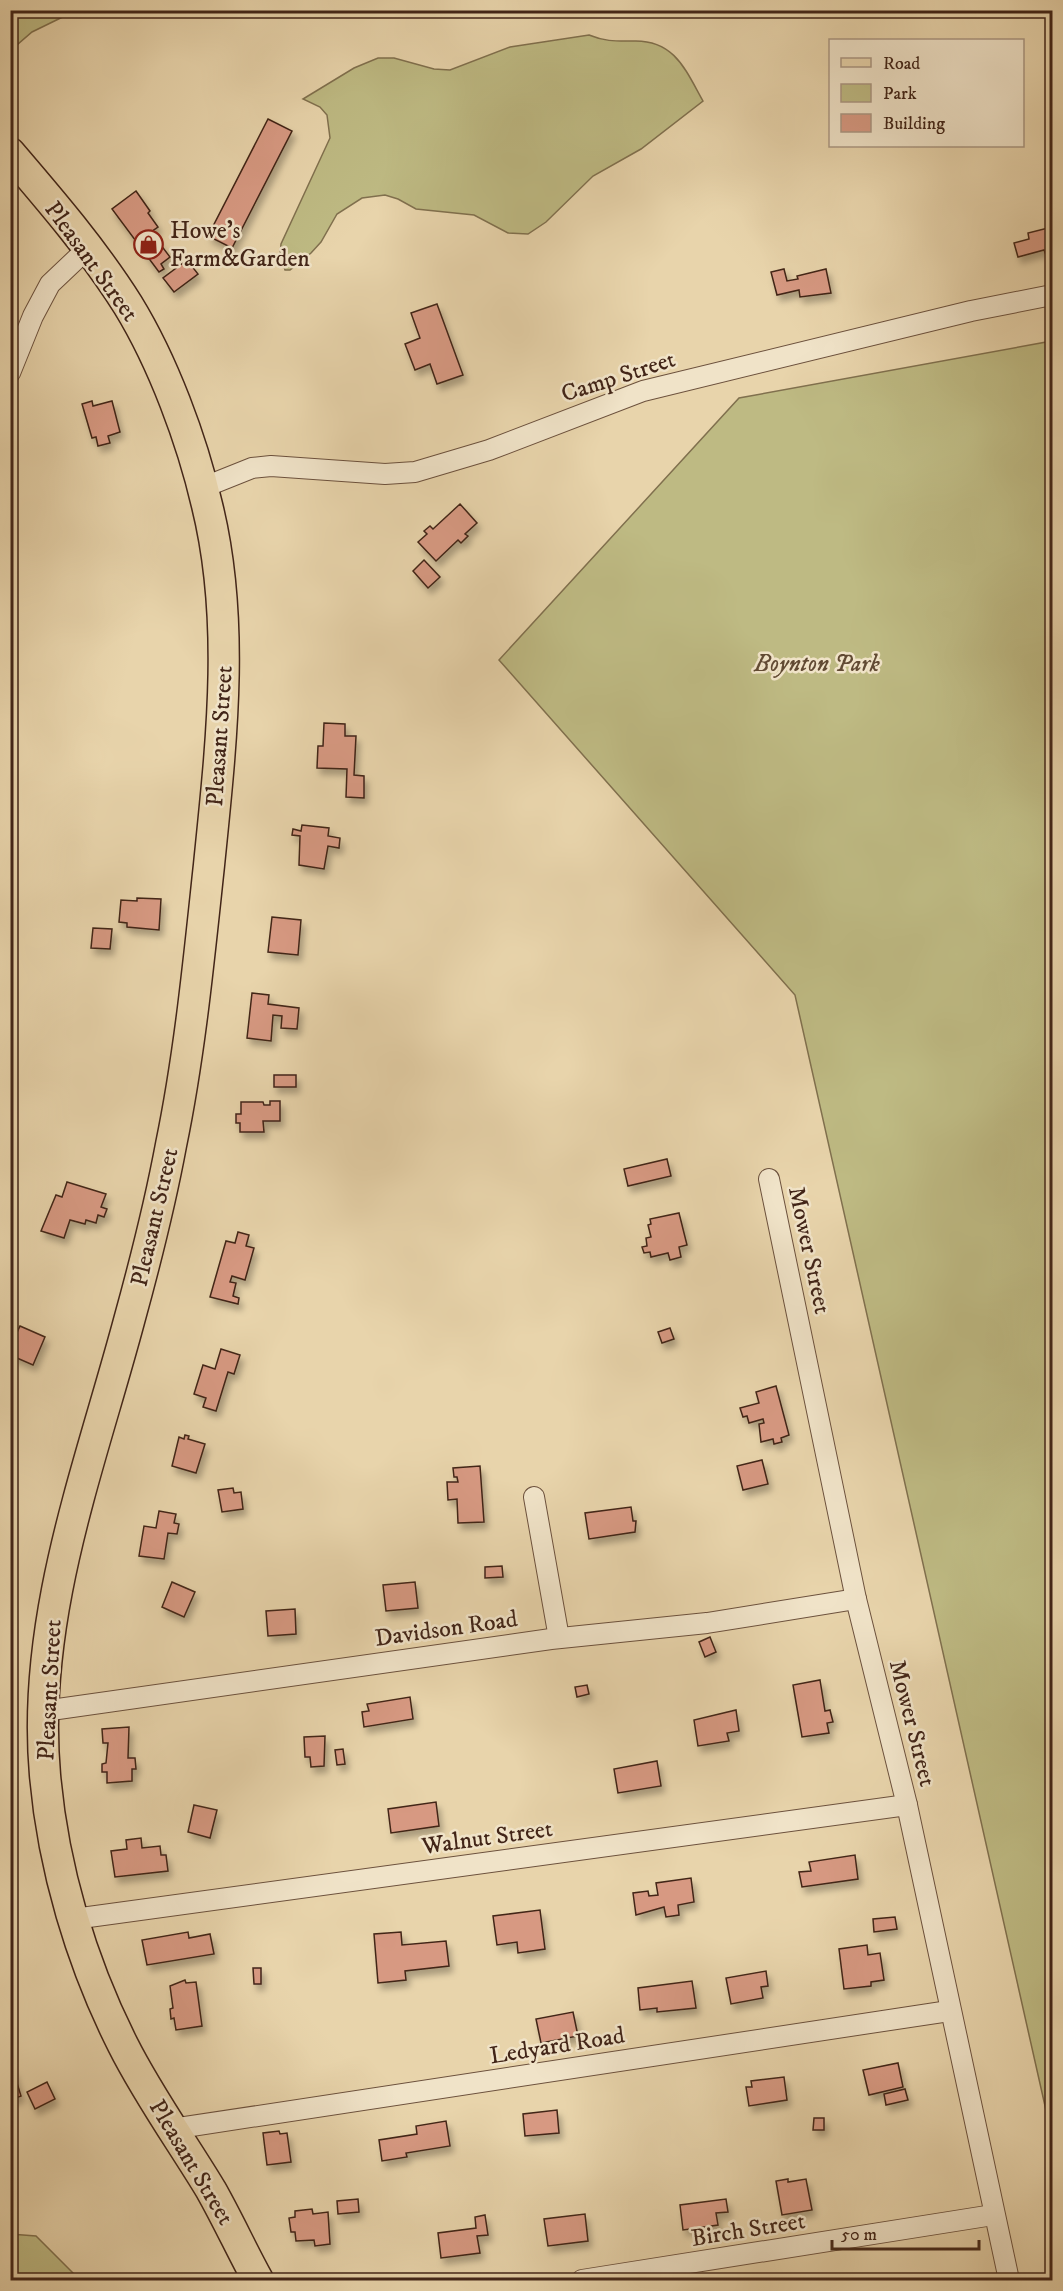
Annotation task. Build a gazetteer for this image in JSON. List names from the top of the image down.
{
  "streets": {
    "main road": ["Pleasant Street"],
    "street": [
      "Camp Street",
      "Mower Street",
      "Davidson Road",
      "Walnut Street",
      "Ledyard Road",
      "Birch Street"
    ]
  },
  "crossings": [
    ["Pleasant Street", "Camp Street"],
    ["Pleasant Street", "Davidson Road"],
    ["Pleasant Street", "Walnut Street"],
    ["Pleasant Street", "Ledyard Road"],
    ["Mower Street", "Davidson Road"],
    ["Mower Street", "Walnut Street"],
    ["Mower Street", "Ledyard Road"],
    ["Mower Street", "Birch Street"]
  ],
  "parks": ["Boynton Park"],
  "places": {
    "shop": ["Howe's Farm&Garden"]
  },
  "legend": ["Road", "Park", "Building"],
  "scale_bar": "50 m"
}
